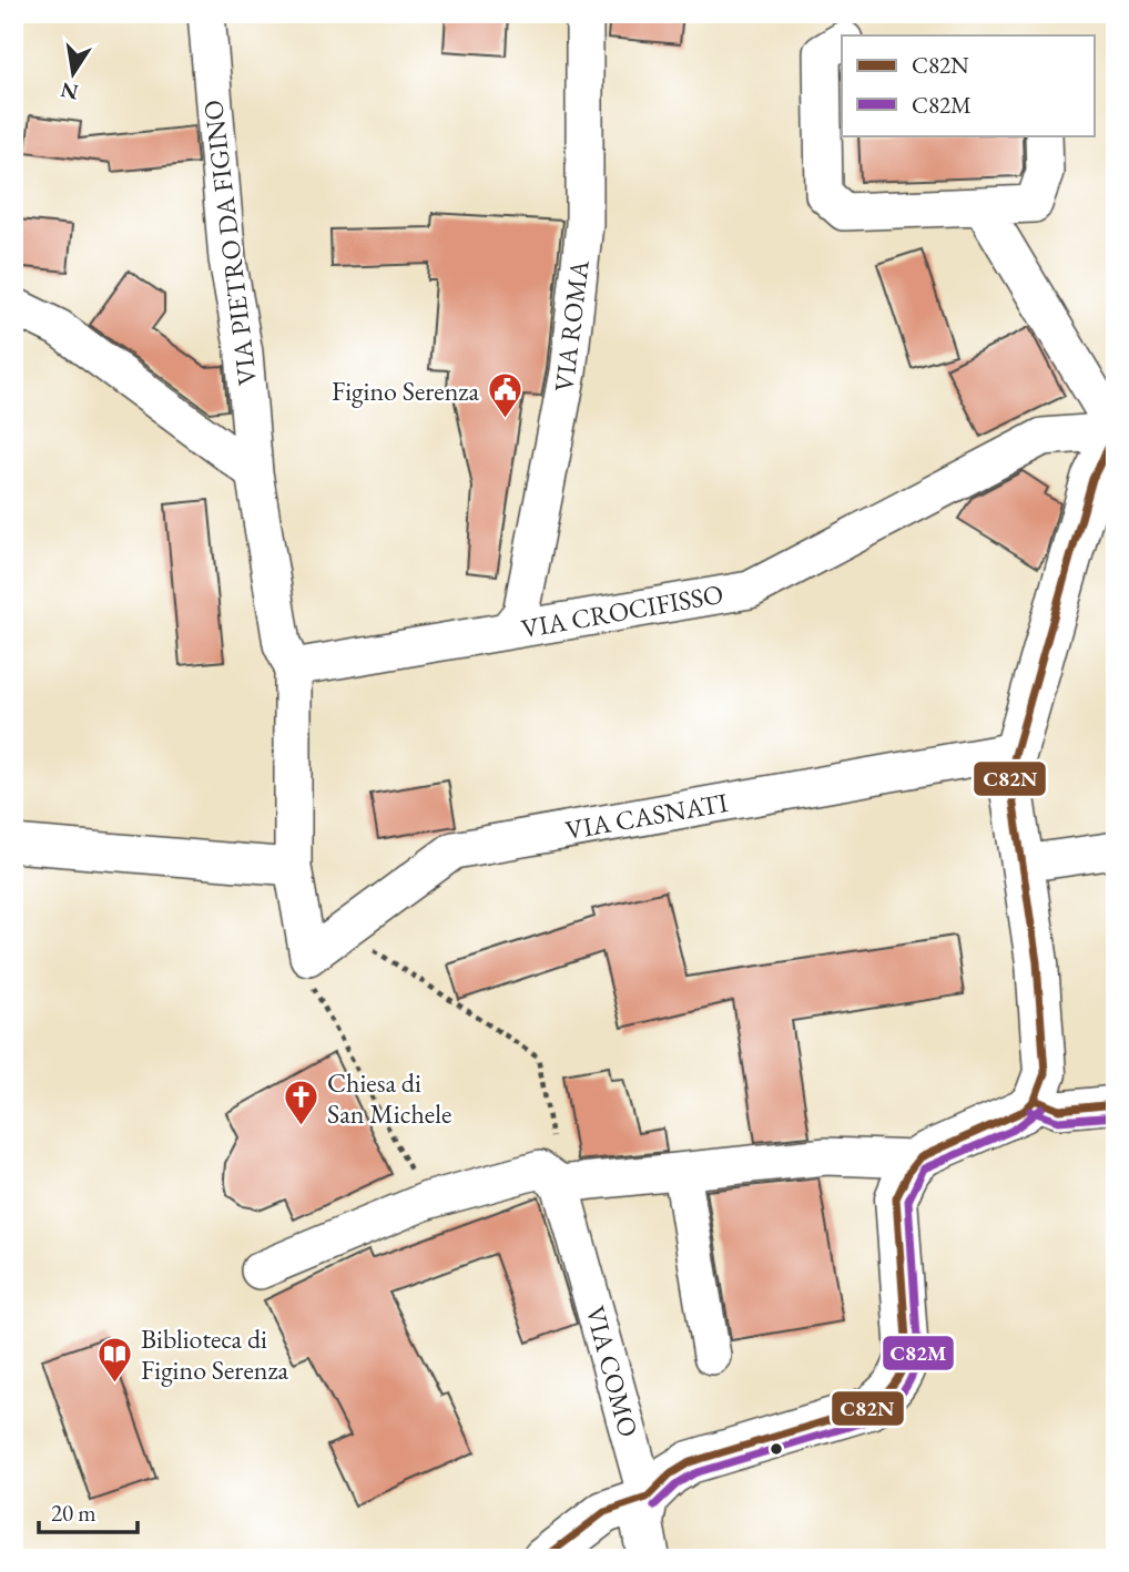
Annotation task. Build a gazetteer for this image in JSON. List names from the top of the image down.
{
  "streets": {
    "street": [
      "VIA PIETRO DA FIGINO",
      "VIA ROMA",
      "VIA CROCIFISSO",
      "VIA CASNATI",
      "VIA COMO"
    ]
  },
  "crossings": [
    ["VIA PIETRO DA FIGINO", "VIA CROCIFISSO"],
    ["VIA ROMA", "VIA CROCIFISSO"]
  ],
  "places": {
    "public building": ["Figino Serenza"],
    "church": ["Chiesa di San Michele"],
    "library": ["Biblioteca di Figino Serenza"]
  },
  "lines": ["transit line C82N", "transit line C82M"],
  "legend": ["C82N", "C82M"],
  "scale_bar": "20 m",
  "north": "bottom"
}
